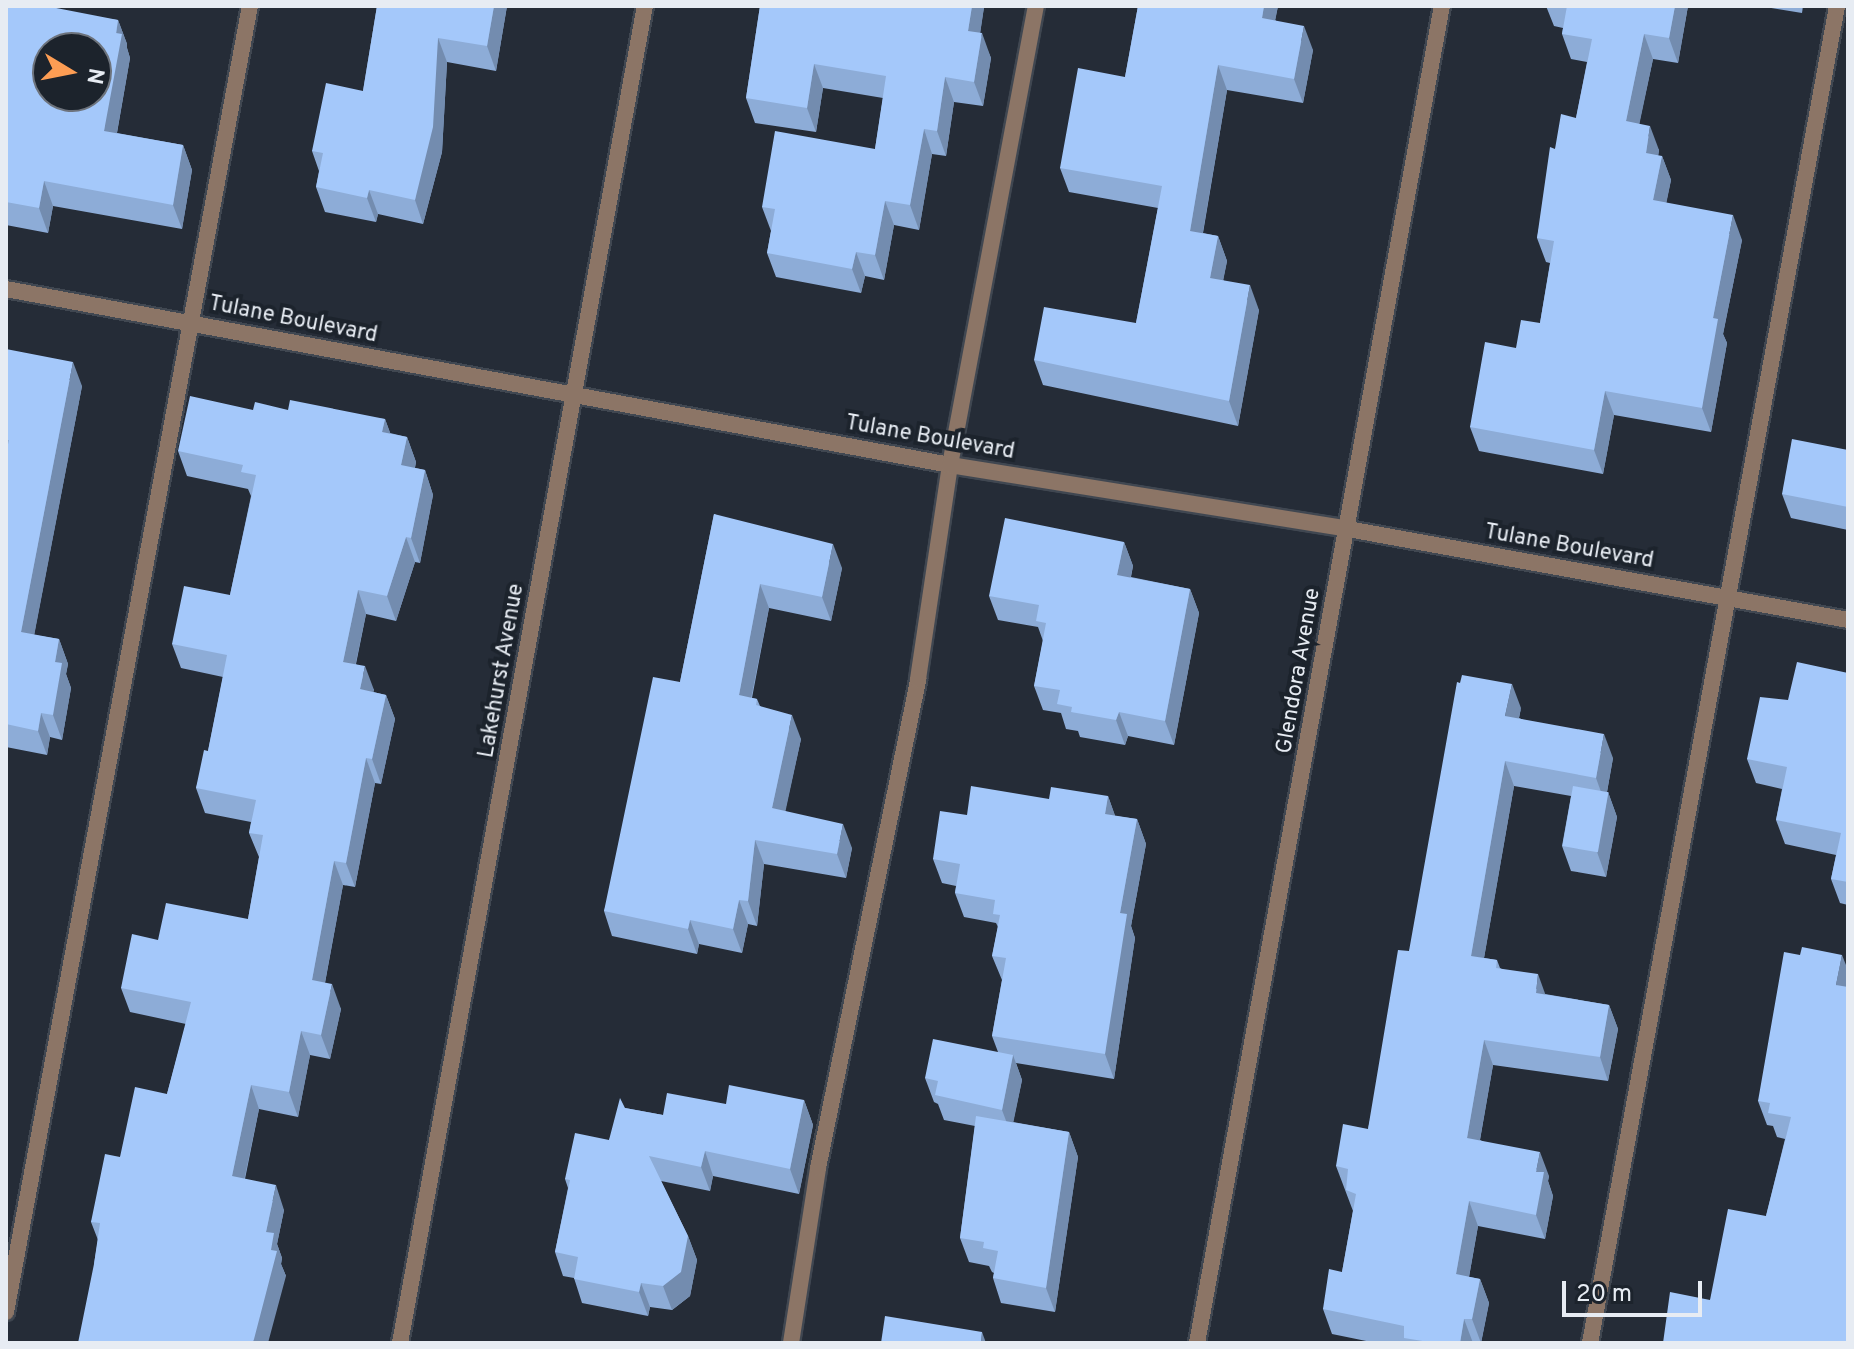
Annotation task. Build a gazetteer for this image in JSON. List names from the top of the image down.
{
  "streets": {
    "street": ["Tulane Boulevard", "Lakehurst Avenue", "Glendora Avenue"]
  },
  "crossings": [
    ["Tulane Boulevard", "Lakehurst Avenue"],
    ["Tulane Boulevard", "Glendora Avenue"]
  ],
  "scale_bar": "20 m",
  "north": "right"
}
